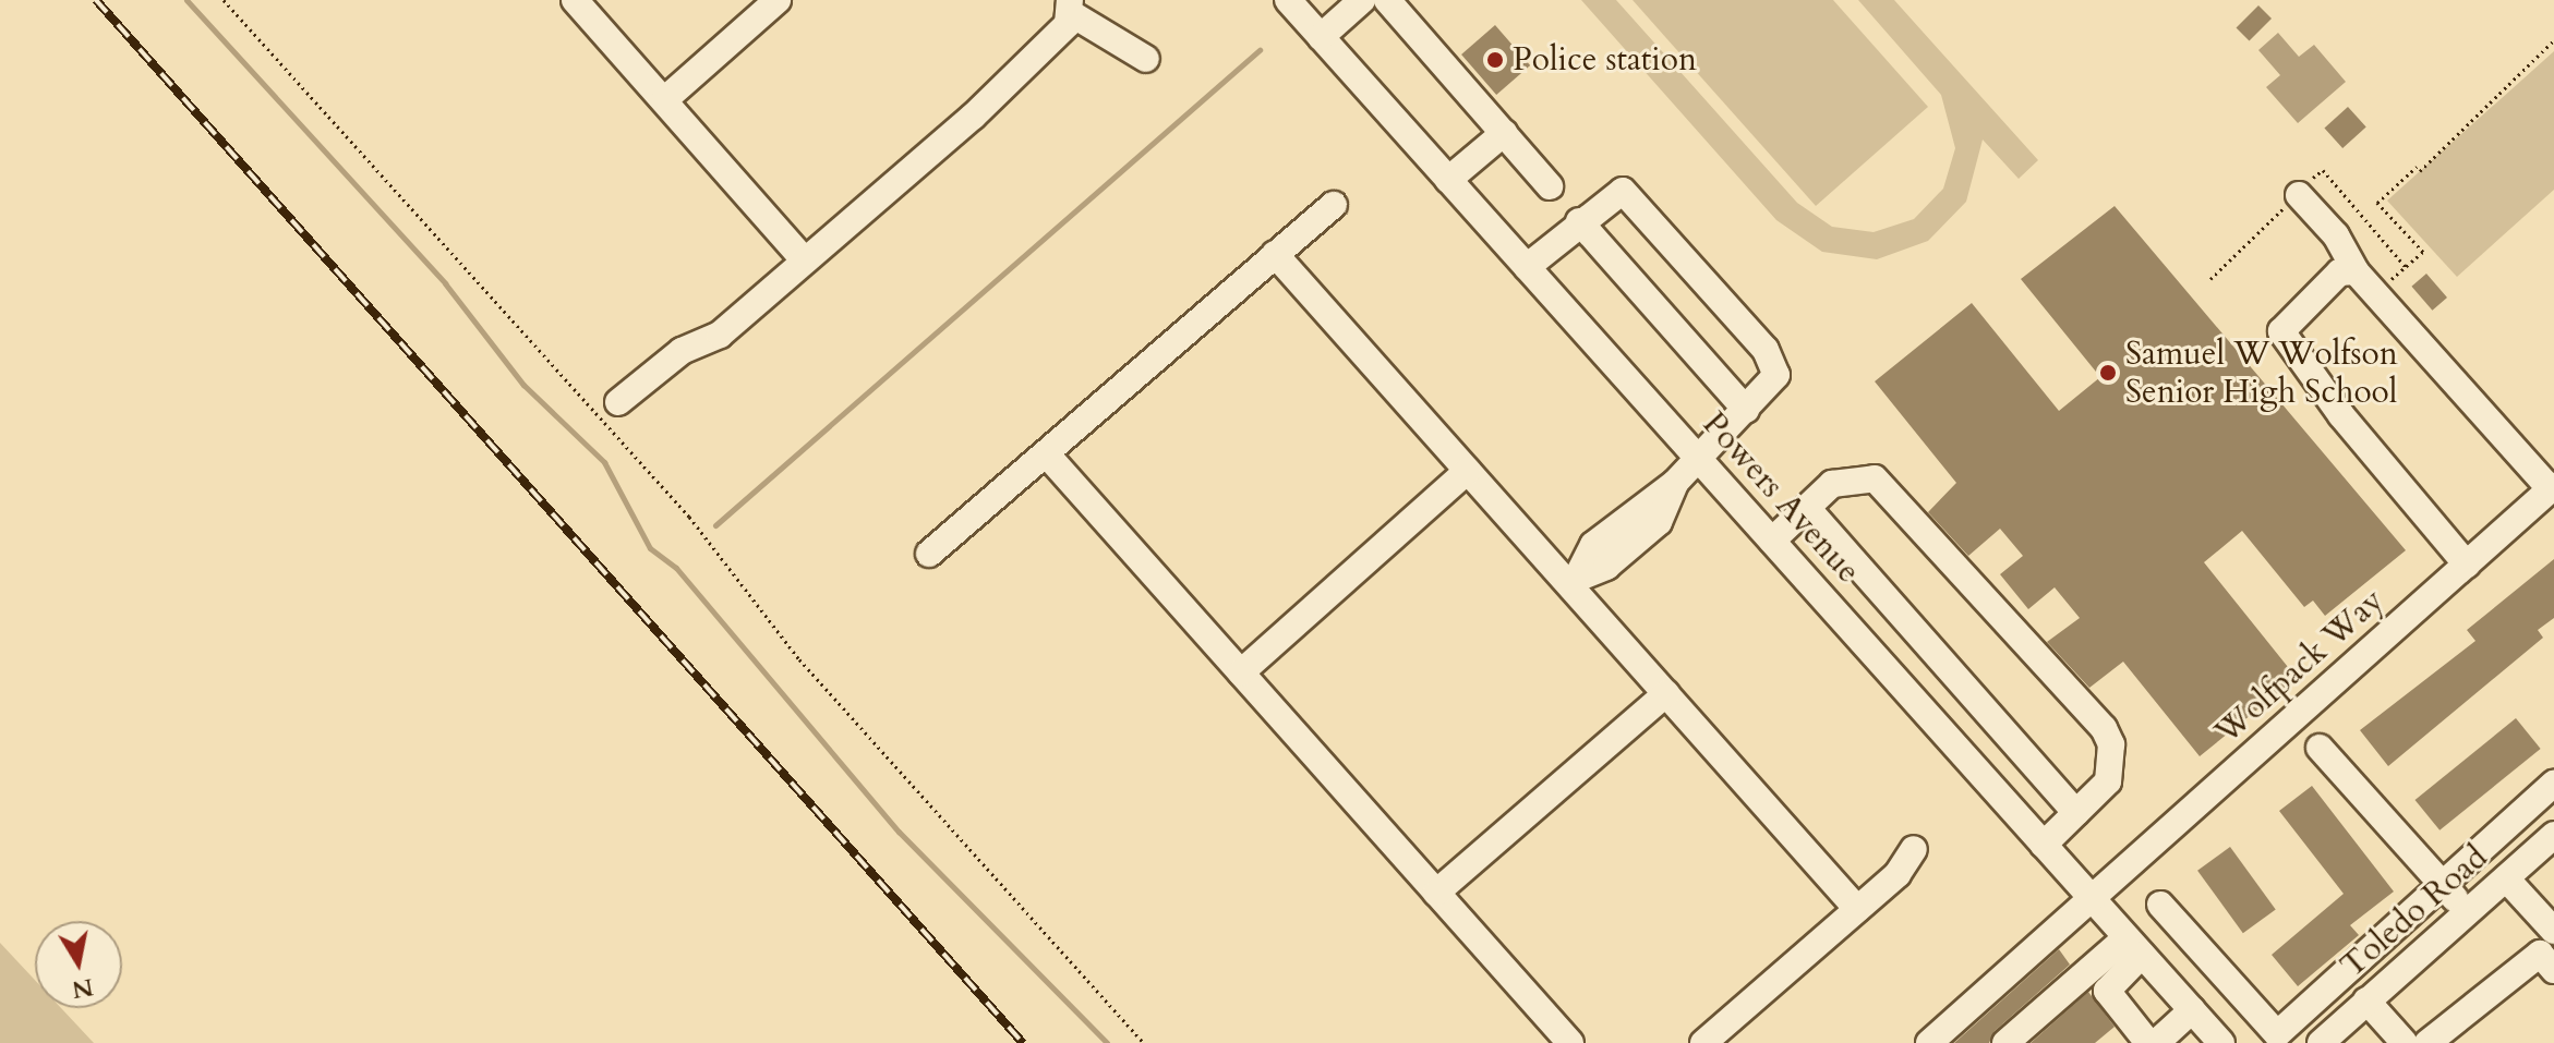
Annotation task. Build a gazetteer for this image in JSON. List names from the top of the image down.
{
  "streets": {
    "street": ["Powers Avenue", "Wolfpack Way", "Toledo Road"]
  },
  "crossings": [
    ["Powers Avenue", "Wolfpack Way"]
  ],
  "places": ["Police station", "Samuel W Wolfson Senior High School"],
  "north": "bottom"
}
